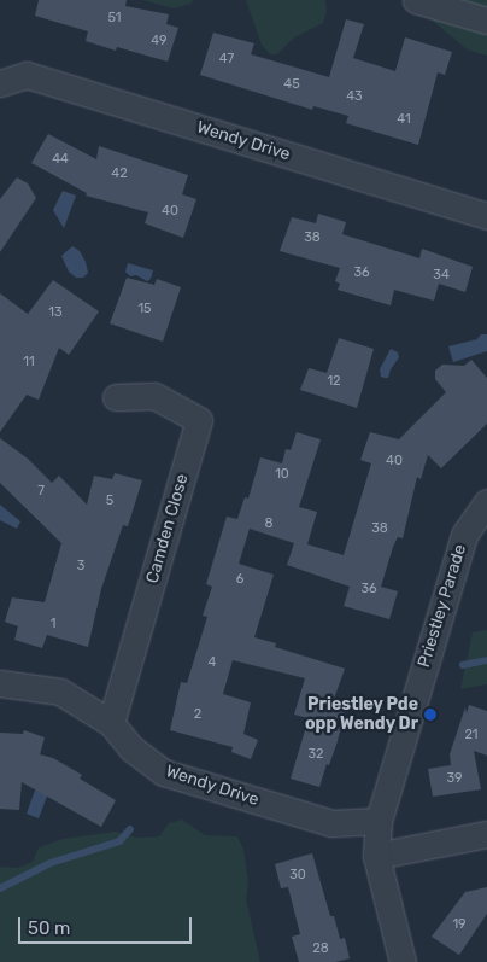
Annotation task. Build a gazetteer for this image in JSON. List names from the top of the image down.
{
  "streets": {
    "street": ["Wendy Drive", "Camden Close", "Priestley Parade"]
  },
  "crossings": [
    ["Wendy Drive", "Camden Close"],
    ["Wendy Drive", "Priestley Parade"]
  ],
  "places": ["Priestley Pde opp Wendy Dr"],
  "house_numbers": [
    "51",
    "49",
    "47",
    "45",
    "43",
    "41",
    "44",
    "42",
    "40",
    "38",
    "36",
    "34",
    "15",
    "13",
    "11",
    "12",
    "40",
    "10",
    "7",
    "5",
    "8",
    "38",
    "3",
    "6",
    "36",
    "1",
    "4",
    "2",
    "21",
    "32",
    "39",
    "30",
    "19",
    "28"
  ],
  "scale_bar": "50 m"
}
